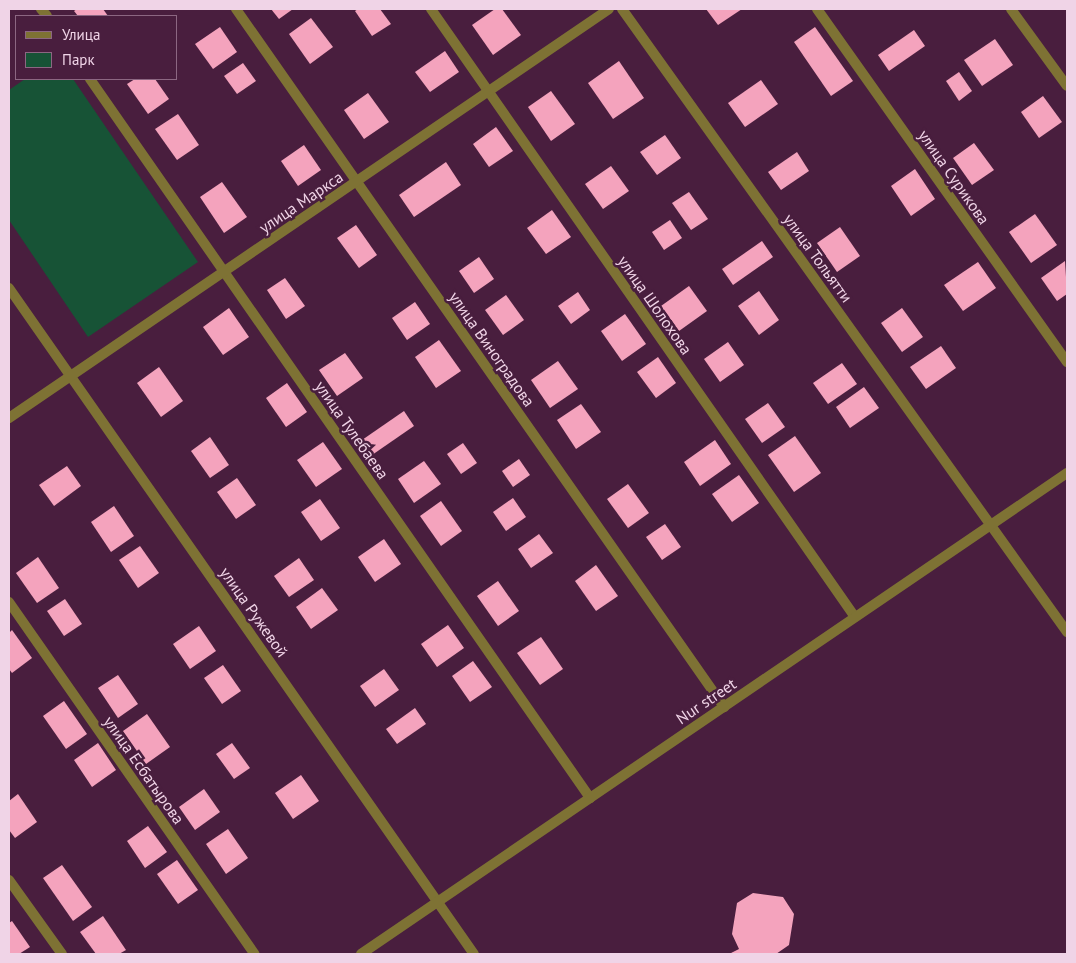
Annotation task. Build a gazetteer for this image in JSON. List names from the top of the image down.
{
  "streets": {
    "street": [
      "улица Сурикова",
      "улица Маркса",
      "улица Тольятти",
      "улица Шолохова",
      "улица Виноградова",
      "улица Тулебаева",
      "улица Ружевой",
      "Nur street",
      "улица Есбатырова"
    ]
  },
  "crossings": [
    ["улица Маркса", "улица Шолохова"],
    ["улица Маркса", "улица Виноградова"],
    ["улица Маркса", "улица Тулебаева"],
    ["улица Маркса", "улица Ружевой"],
    ["улица Тольятти", "Nur street"],
    ["улица Шолохова", "Nur street"],
    ["улица Виноградова", "Nur street"],
    ["улица Тулебаева", "Nur street"],
    ["улица Ружевой", "Nur street"]
  ],
  "legend": ["Улица", "Парк"]
}
